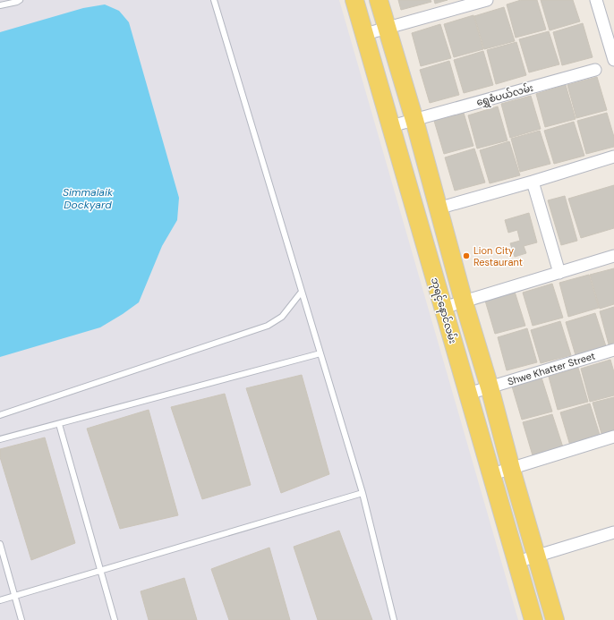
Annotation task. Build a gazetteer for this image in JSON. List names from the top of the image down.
{
  "streets": {
    "main road": ["ဘုရင့်နောင်လမ်း"],
    "street": ["ရွှေစံပယ်လမ်း", "Shwe Khatter Street"]
  },
  "crossings": [
    ["ရွှေစံပယ်လမ်း", "ဘုရင့်နောင်လမ်း"],
    ["ဘုရင့်နောင်လမ်း", "Shwe Khatter Street"]
  ],
  "water": ["Simmalaik Dockyard"],
  "places": ["Lion City Restaurant"]
}
